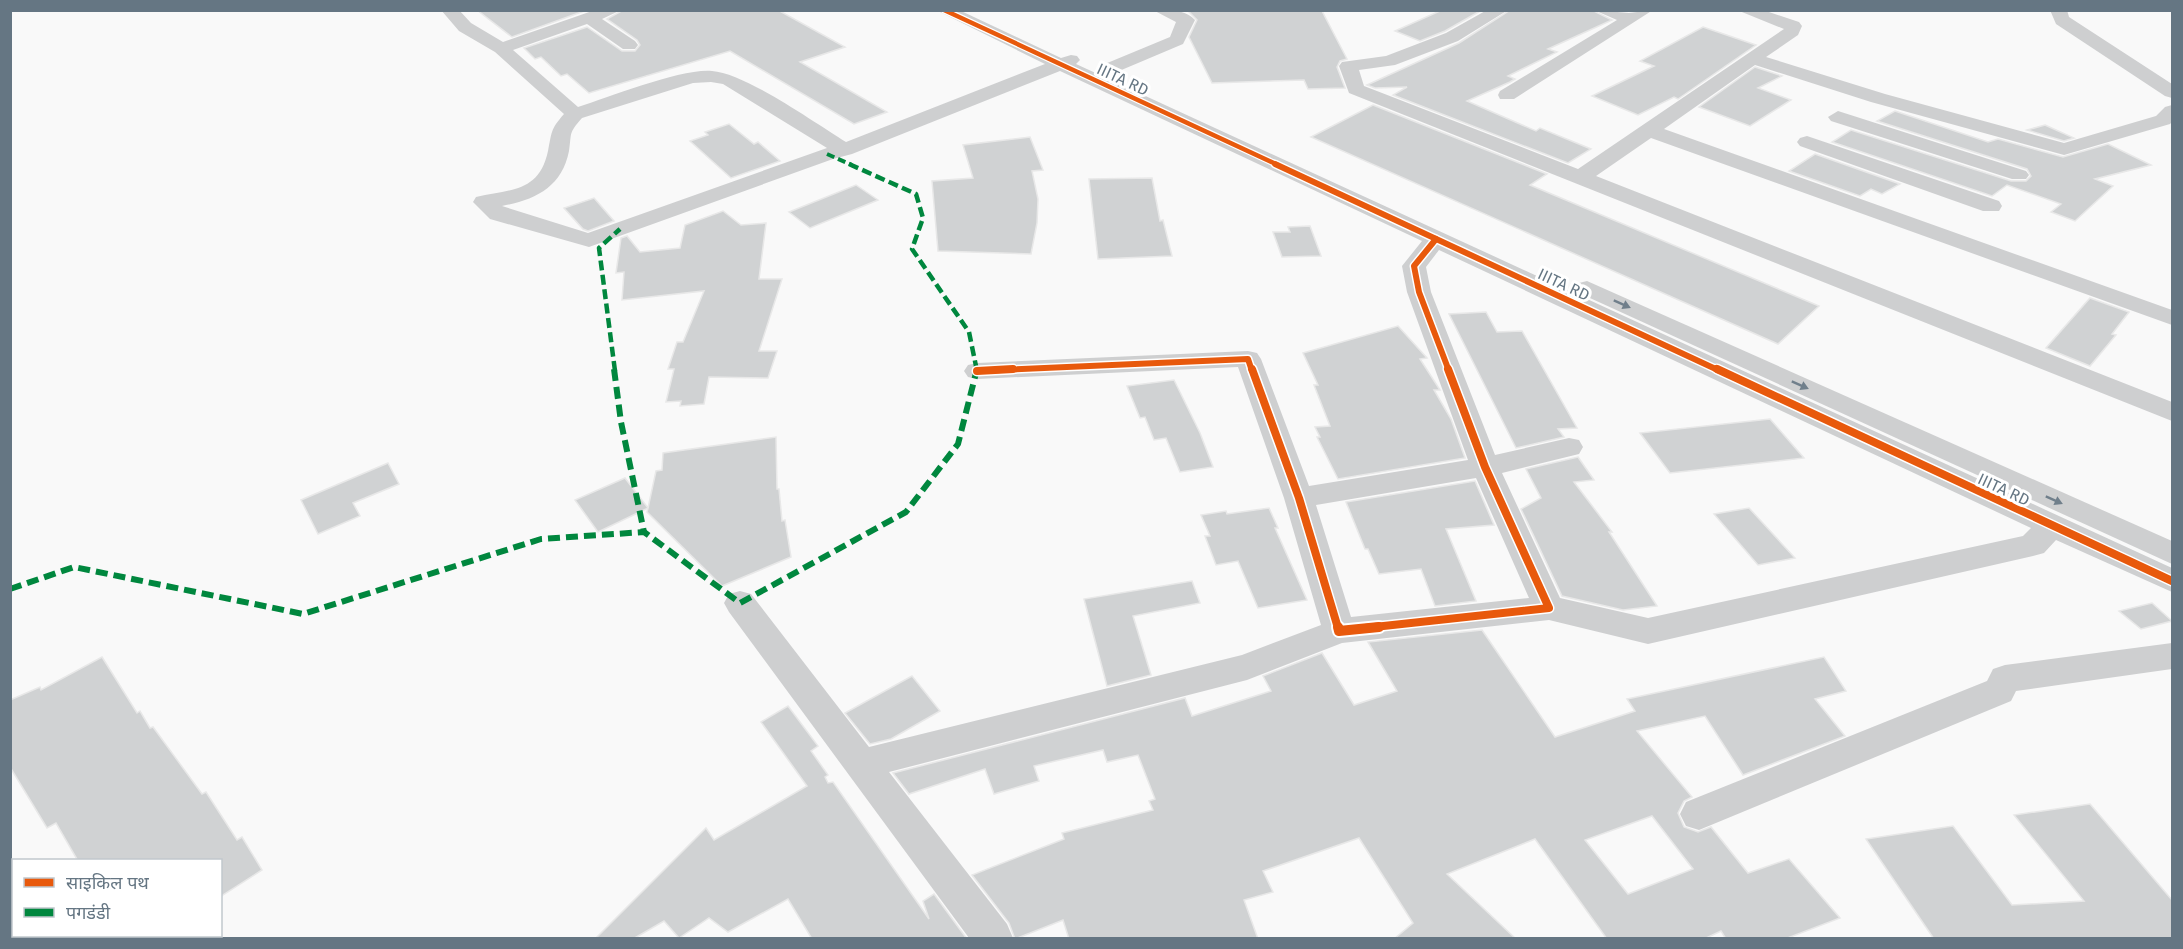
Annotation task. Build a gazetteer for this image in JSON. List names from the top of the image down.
{
  "streets": {
    "street": ["IIITA RD"]
  },
  "legend": ["साइकिल पथ", "पगडंडी"]
}
